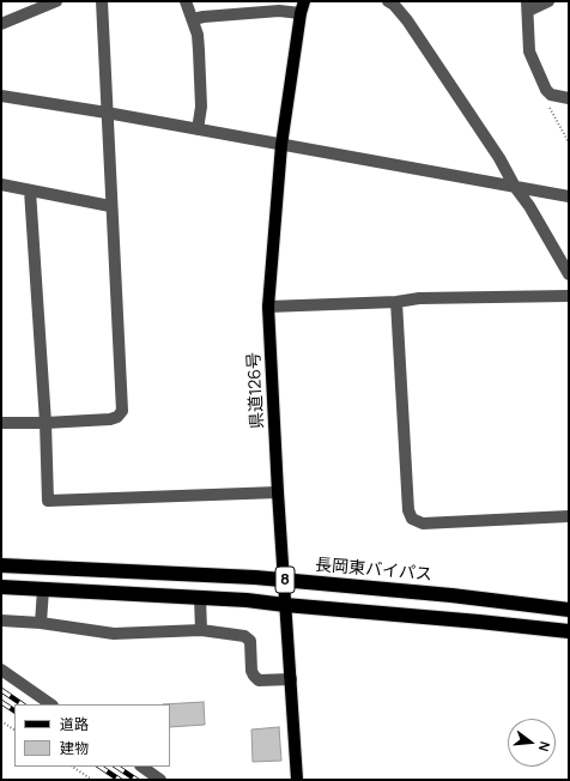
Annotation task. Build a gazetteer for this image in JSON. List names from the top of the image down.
{
  "streets": {
    "highway": ["長岡東バイパス", "8"],
    "main road": ["県道126号"]
  },
  "crossings": [
    ["県道126号", "長岡東バイパス"],
    ["県道126号", "8"]
  ],
  "legend": ["道路", "建物"],
  "north": "right"
}
